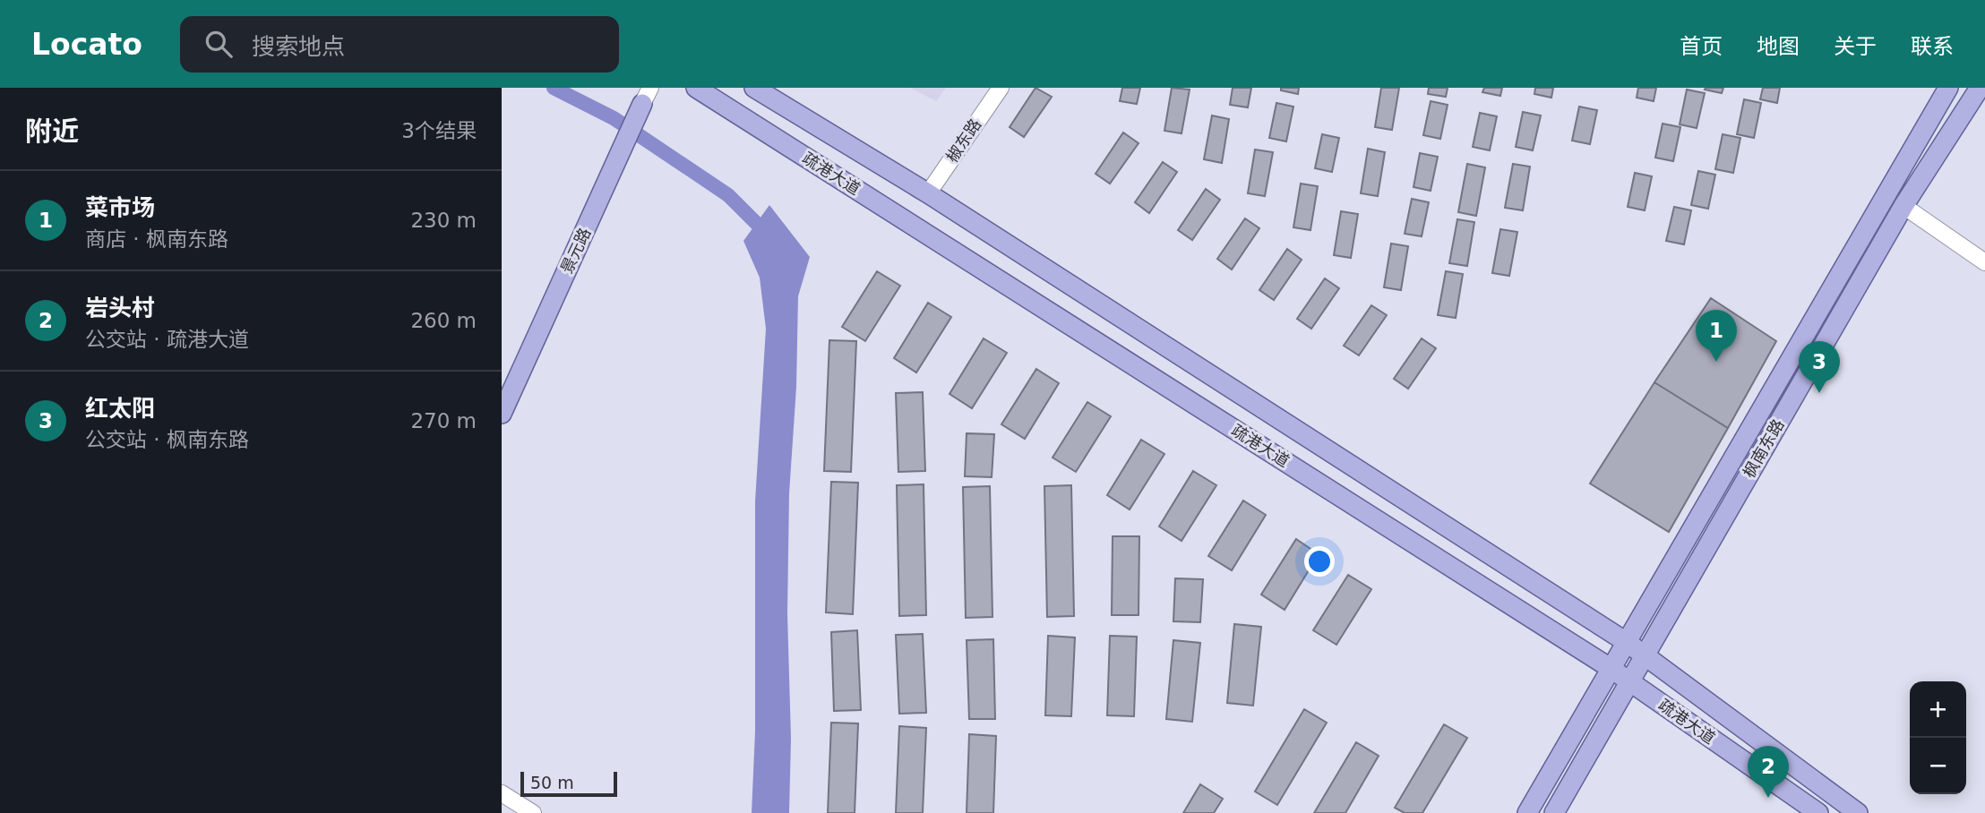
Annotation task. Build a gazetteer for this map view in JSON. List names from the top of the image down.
{
  "streets": {
    "main road": ["疏港大道", "景元路", "枫南东路"],
    "street": ["椒东路"]
  },
  "crossings": [
    ["椒东路", "疏港大道"],
    ["疏港大道", "枫南东路"]
  ],
  "scale_bar": "50 m",
  "page": {
    "header": "Locato",
    "search": "搜索地点",
    "nav": [
      "首页",
      "地图",
      "关于",
      "联系"
    ],
    "heading": ["附近", "3个结果"],
    "list": [
      {
        "mark": "1",
        "name": "菜市场",
        "note": "商店 · 枫南东路",
        "value": "230 m"
      },
      {
        "mark": "2",
        "name": "岩头村",
        "note": "公交站 · 疏港大道",
        "value": "260 m"
      },
      {
        "mark": "3",
        "name": "红太阳",
        "note": "公交站 · 枫南东路",
        "value": "270 m"
      }
    ],
    "pins": ["1", "3", "2"],
    "map_buttons": ["+", "−"],
    "scale": "50 m"
  }
}
